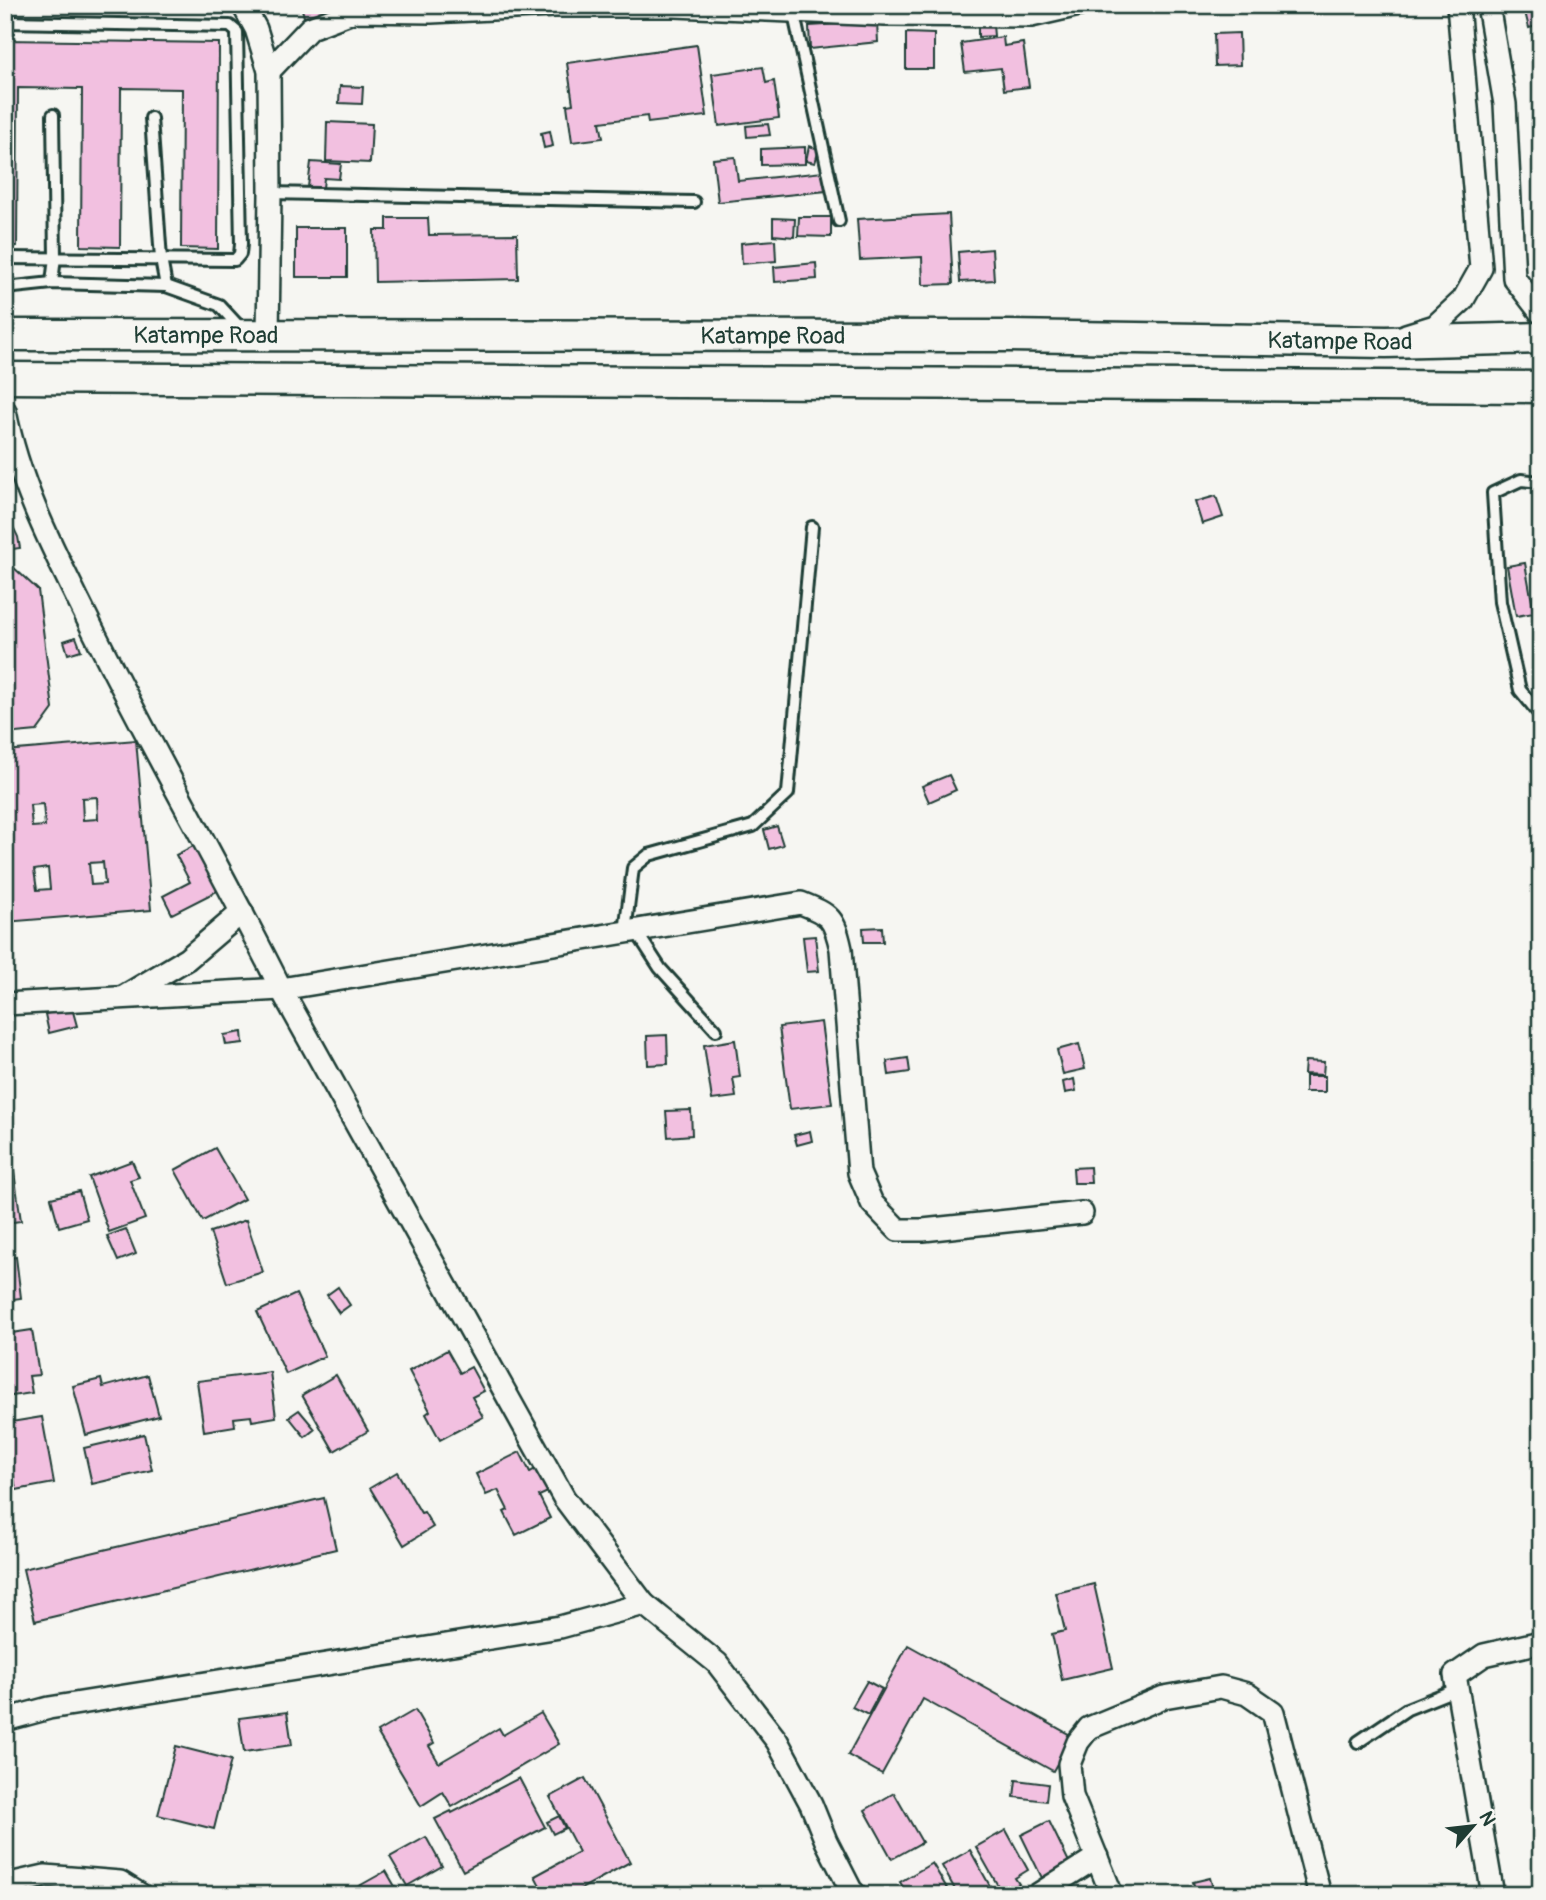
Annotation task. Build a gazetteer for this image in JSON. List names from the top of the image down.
{
  "streets": {
    "main road": ["Katampe Road"]
  },
  "north": "top right"
}
